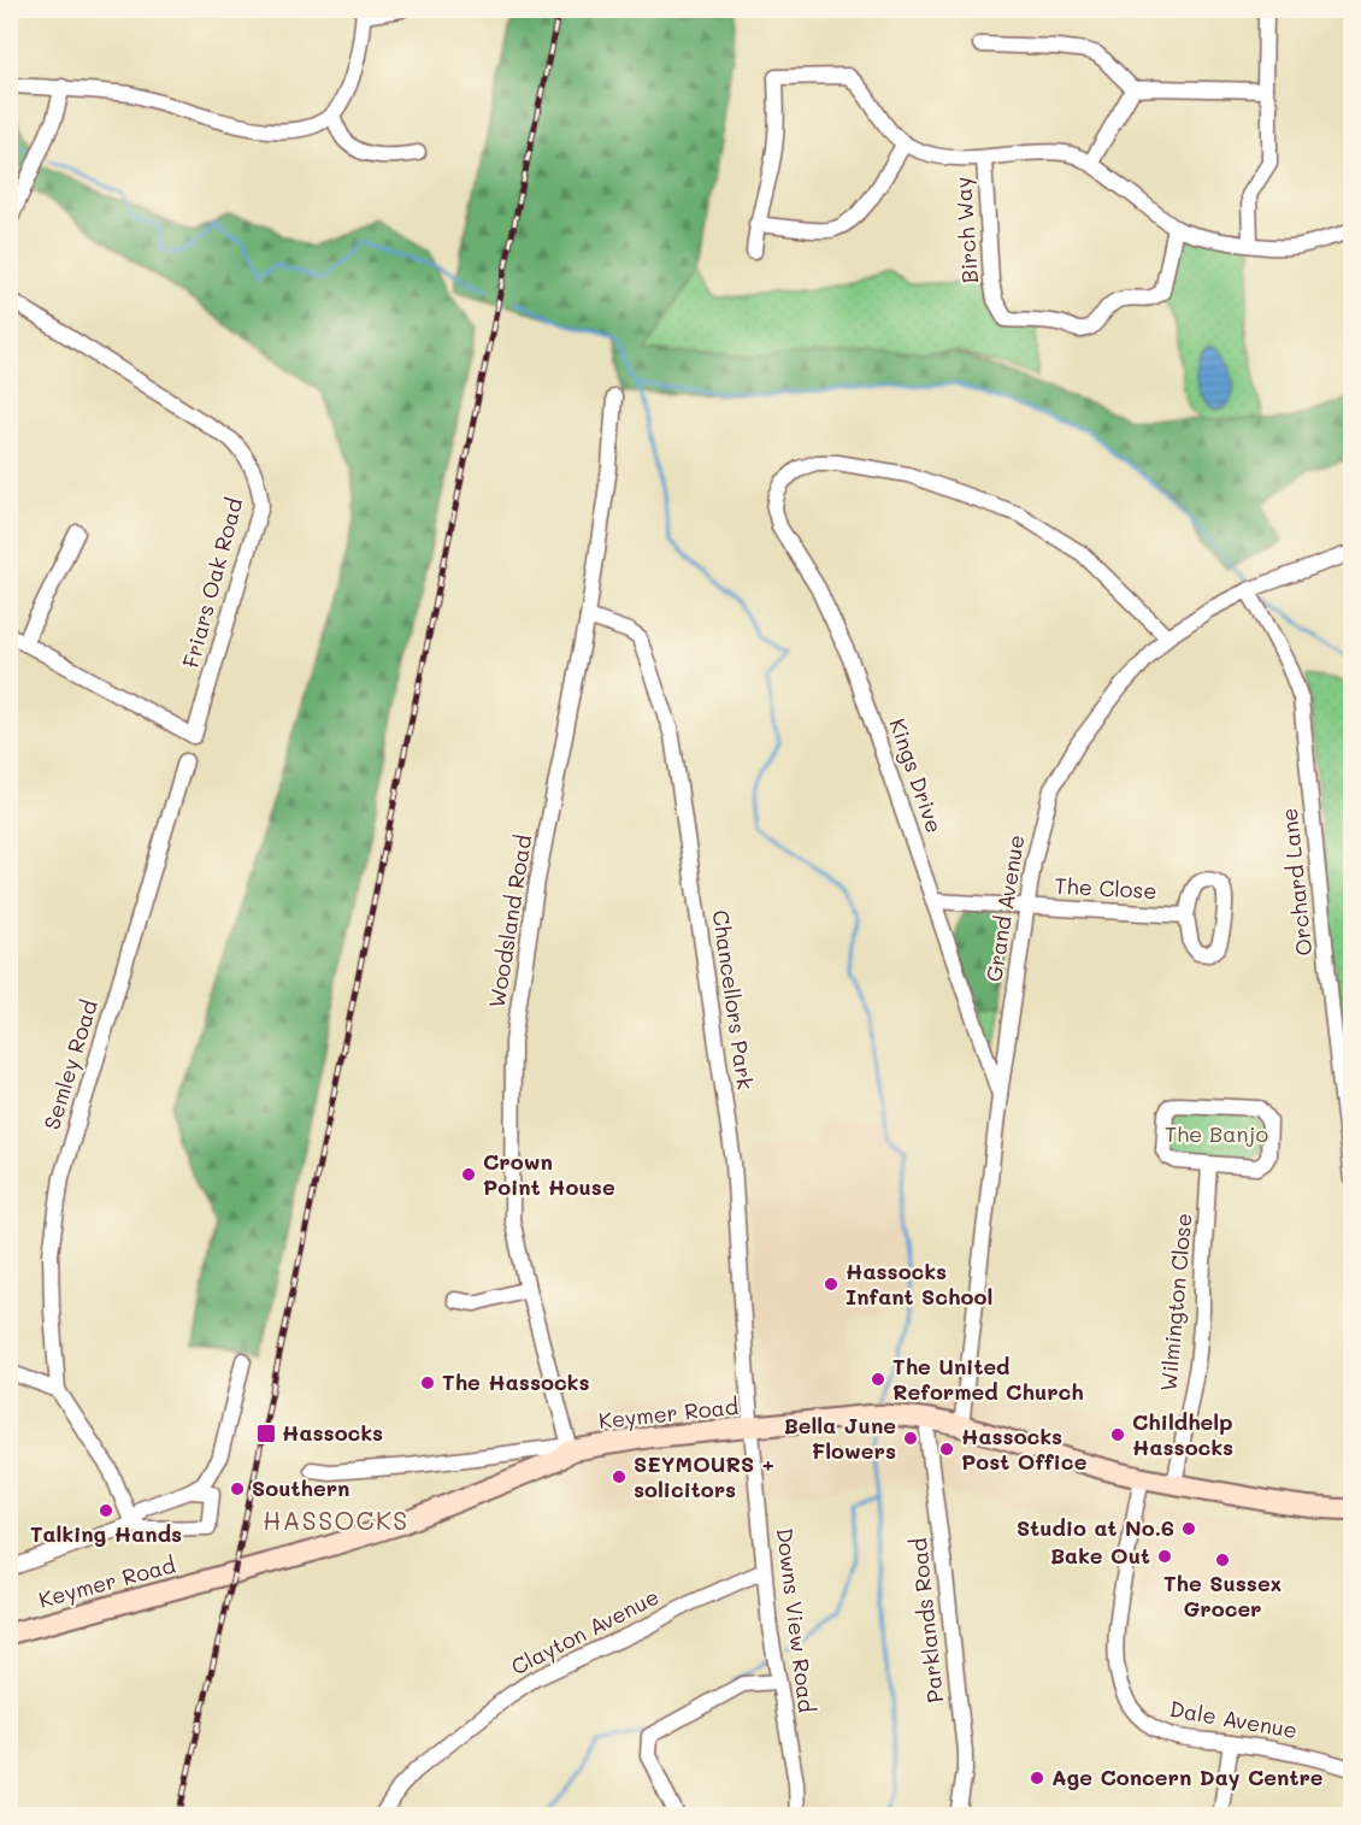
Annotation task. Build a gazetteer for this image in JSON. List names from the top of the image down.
{
  "streets": {
    "main road": ["Keymer Road"],
    "street": [
      "Birch Way",
      "Friars Oak Road",
      "Kings Drive",
      "Orchard Lane",
      "The Close",
      "Grand Avenue",
      "Woodsland Road",
      "Chancellors Park",
      "Semley Road",
      "Wilmington Close",
      "Downs View Road",
      "Parklands Road",
      "Clayton Avenue",
      "Dale Avenue"
    ]
  },
  "crossings": [
    ["Kings Drive", "The Close"],
    ["Kings Drive", "Grand Avenue"],
    ["Orchard Lane", "Grand Avenue"],
    ["The Close", "Grand Avenue"],
    ["Grand Avenue", "Keymer Road"],
    ["Woodsland Road", "Chancellors Park"],
    ["Woodsland Road", "Keymer Road"],
    ["Chancellors Park", "Keymer Road"],
    ["Chancellors Park", "Downs View Road"],
    ["Wilmington Close", "Keymer Road"],
    ["Keymer Road", "Downs View Road"],
    ["Keymer Road", "Parklands Road"],
    ["Keymer Road", "Dale Avenue"],
    ["Downs View Road", "Clayton Avenue"]
  ],
  "districts": ["HASSOCKS"],
  "parks": ["The Banjo"],
  "places": {
    "other": [
      "Crown Point House",
      "Hassocks Infant School",
      "The United Reformed Church",
      "The Hassocks",
      "Childhelp Hassocks",
      "Bella June Flowers",
      "Hassocks Post Office",
      "SEYMOURS + solicitors",
      "Southern",
      "Talking Hands",
      "Studio at No.6",
      "Bake Out",
      "The Sussex Grocer",
      "Age Concern Day Centre"
    ],
    "transit": ["Hassocks"]
  }
}
